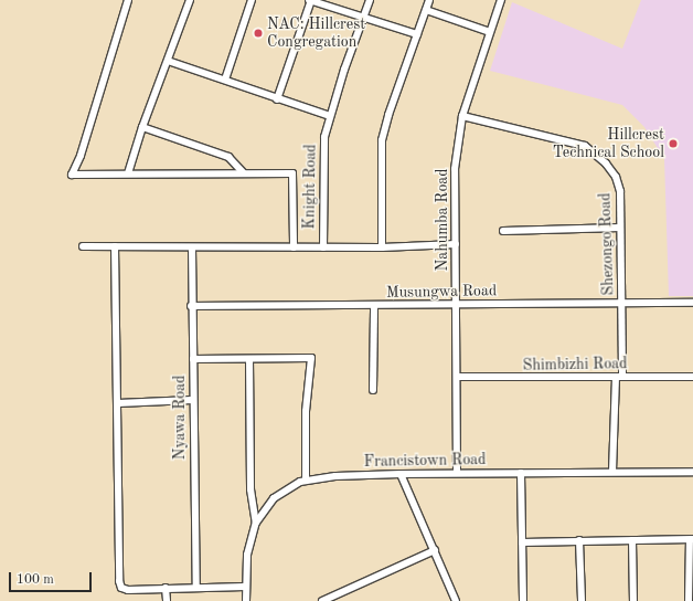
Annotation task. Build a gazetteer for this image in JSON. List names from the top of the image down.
{
  "streets": {
    "street": [
      "Knight Road",
      "Nahumba Road",
      "Shezongo Road",
      "Musungwa Road",
      "Shimbizhi Road",
      "Nyawa Road",
      "Francistown Road"
    ]
  },
  "crossings": [
    ["Nahumba Road", "Shezongo Road"],
    ["Nahumba Road", "Musungwa Road"],
    ["Nahumba Road", "Shimbizhi Road"],
    ["Nahumba Road", "Francistown Road"],
    ["Shezongo Road", "Musungwa Road"],
    ["Shezongo Road", "Shimbizhi Road"],
    ["Shezongo Road", "Francistown Road"],
    ["Musungwa Road", "Nyawa Road"]
  ],
  "places": ["NAC: Hillcrest Congregation", "Hillcrest Technical School"],
  "scale_bar": "100 m"
}
